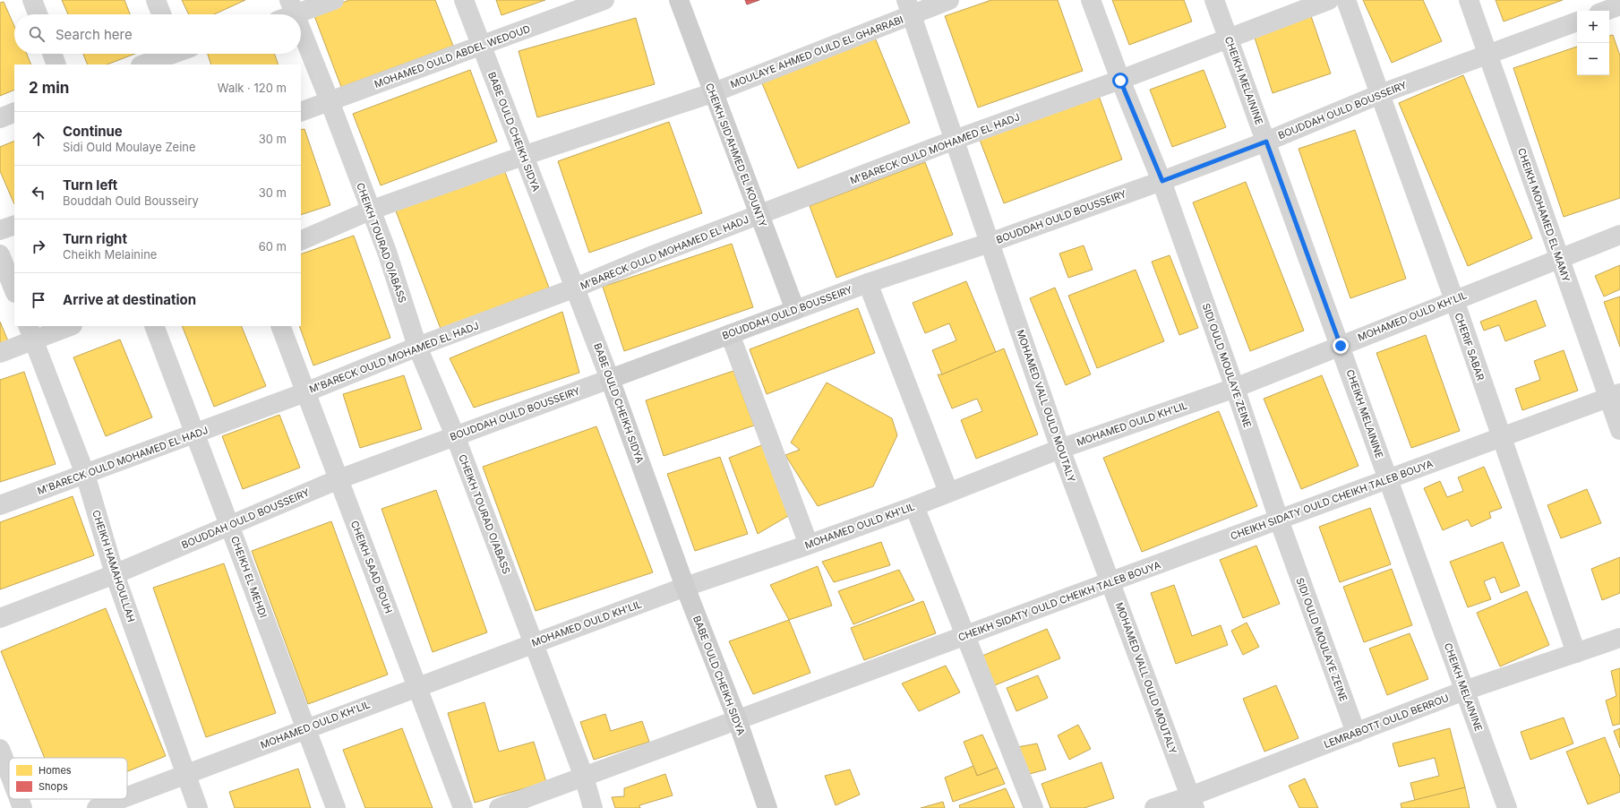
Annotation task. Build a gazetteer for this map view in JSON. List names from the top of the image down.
{
  "streets": {
    "main road": ["BOUDDAH OULD BOUSSEIRY", "BABE OULD CHEIKH SIDYA", "CHEIKH SID'AHMED EL KOUNTY"],
    "street": [
      "MOULAYE AHMED OULD EL GHARRABI",
      "MOHAMED OULD ABDEL WEDOUD",
      "CHEIKH MELAININE",
      "M'BARECK OULD MOHAMED EL HADJ",
      "CHEIKH MOHAMED EL MAMY",
      "CHEIKH TOURAD O/ABASS",
      "MOHAMED OULD KH'LIL",
      "CHERIF SABAR",
      "SIDI OULD MOULAYE ZEINE",
      "MOHAMED VALL OULD MOUTALY",
      "CHEIKH SIDATY OULD CHEIKH TALEB BOUYA",
      "CHEIKH HAMAHOULLAH",
      "CHEIKH SAAD BOUH",
      "CHEIKH EL MEHDI",
      "LEMRABOTT OULD BERROU"
    ]
  },
  "crossings": [
    ["MOULAYE AHMED OULD EL GHARRABI", "BABE OULD CHEIKH SIDYA"],
    ["MOULAYE AHMED OULD EL GHARRABI", "CHEIKH SID'AHMED EL KOUNTY"],
    ["MOULAYE AHMED OULD EL GHARRABI", "CHEIKH TOURAD O/ABASS"],
    ["MOULAYE AHMED OULD EL GHARRABI", "MOHAMED VALL OULD MOUTALY"],
    ["MOHAMED OULD ABDEL WEDOUD", "BABE OULD CHEIKH SIDYA"],
    ["MOHAMED OULD ABDEL WEDOUD", "CHEIKH TOURAD O/ABASS"],
    ["CHEIKH MELAININE", "BOUDDAH OULD BOUSSEIRY"],
    ["CHEIKH MELAININE", "M'BARECK OULD MOHAMED EL HADJ"],
    ["CHEIKH MELAININE", "MOHAMED OULD KH'LIL"],
    ["CHEIKH MELAININE", "CHEIKH SIDATY OULD CHEIKH TALEB BOUYA"],
    ["CHEIKH MELAININE", "LEMRABOTT OULD BERROU"],
    ["BOUDDAH OULD BOUSSEIRY", "BABE OULD CHEIKH SIDYA"],
    ["BOUDDAH OULD BOUSSEIRY", "CHEIKH SID'AHMED EL KOUNTY"],
    ["BOUDDAH OULD BOUSSEIRY", "CHEIKH MOHAMED EL MAMY"],
    ["BOUDDAH OULD BOUSSEIRY", "CHEIKH TOURAD O/ABASS"],
    ["BOUDDAH OULD BOUSSEIRY", "CHERIF SABAR"],
    ["BOUDDAH OULD BOUSSEIRY", "SIDI OULD MOULAYE ZEINE"],
    ["BOUDDAH OULD BOUSSEIRY", "MOHAMED VALL OULD MOUTALY"],
    ["BOUDDAH OULD BOUSSEIRY", "CHEIKH HAMAHOULLAH"],
    ["BOUDDAH OULD BOUSSEIRY", "CHEIKH SAAD BOUH"],
    ["BOUDDAH OULD BOUSSEIRY", "CHEIKH EL MEHDI"],
    ["BABE OULD CHEIKH SIDYA", "M'BARECK OULD MOHAMED EL HADJ"],
    ["BABE OULD CHEIKH SIDYA", "MOHAMED OULD KH'LIL"],
    ["BABE OULD CHEIKH SIDYA", "CHEIKH SIDATY OULD CHEIKH TALEB BOUYA"],
    ["M'BARECK OULD MOHAMED EL HADJ", "CHEIKH SID'AHMED EL KOUNTY"],
    ["M'BARECK OULD MOHAMED EL HADJ", "CHEIKH TOURAD O/ABASS"],
    ["M'BARECK OULD MOHAMED EL HADJ", "SIDI OULD MOULAYE ZEINE"],
    ["M'BARECK OULD MOHAMED EL HADJ", "MOHAMED VALL OULD MOUTALY"],
    ["M'BARECK OULD MOHAMED EL HADJ", "CHEIKH HAMAHOULLAH"],
    ["M'BARECK OULD MOHAMED EL HADJ", "CHEIKH SAAD BOUH"],
    ["M'BARECK OULD MOHAMED EL HADJ", "CHEIKH EL MEHDI"],
    ["CHEIKH MOHAMED EL MAMY", "MOHAMED OULD KH'LIL"],
    ["CHEIKH MOHAMED EL MAMY", "CHEIKH SIDATY OULD CHEIKH TALEB BOUYA"],
    ["CHEIKH TOURAD O/ABASS", "MOHAMED OULD KH'LIL"],
    ["CHEIKH TOURAD O/ABASS", "CHEIKH SIDATY OULD CHEIKH TALEB BOUYA"],
    ["MOHAMED OULD KH'LIL", "CHERIF SABAR"],
    ["MOHAMED OULD KH'LIL", "SIDI OULD MOULAYE ZEINE"],
    ["MOHAMED OULD KH'LIL", "MOHAMED VALL OULD MOUTALY"],
    ["MOHAMED OULD KH'LIL", "CHEIKH HAMAHOULLAH"],
    ["MOHAMED OULD KH'LIL", "CHEIKH SAAD BOUH"],
    ["MOHAMED OULD KH'LIL", "CHEIKH EL MEHDI"],
    ["CHERIF SABAR", "CHEIKH SIDATY OULD CHEIKH TALEB BOUYA"],
    ["CHERIF SABAR", "LEMRABOTT OULD BERROU"],
    ["SIDI OULD MOULAYE ZEINE", "CHEIKH SIDATY OULD CHEIKH TALEB BOUYA"],
    ["SIDI OULD MOULAYE ZEINE", "LEMRABOTT OULD BERROU"],
    ["MOHAMED VALL OULD MOUTALY", "CHEIKH SIDATY OULD CHEIKH TALEB BOUYA"],
    ["MOHAMED VALL OULD MOUTALY", "LEMRABOTT OULD BERROU"]
  ],
  "legend": ["Homes", "Shops"],
  "page": {
    "map_buttons": ["+", "−"],
    "search": "Search here",
    "heading": ["2 min", "Walk · 120 m"],
    "list": [
      ["Continue", "Sidi Ould Moulaye Zeine", "30 m"],
      ["Turn left", "Bouddah Ould Bousseiry", "30 m"],
      ["Turn right", "Cheikh Melainine", "60 m"],
      "Arrive at destination"
    ]
  }
}
